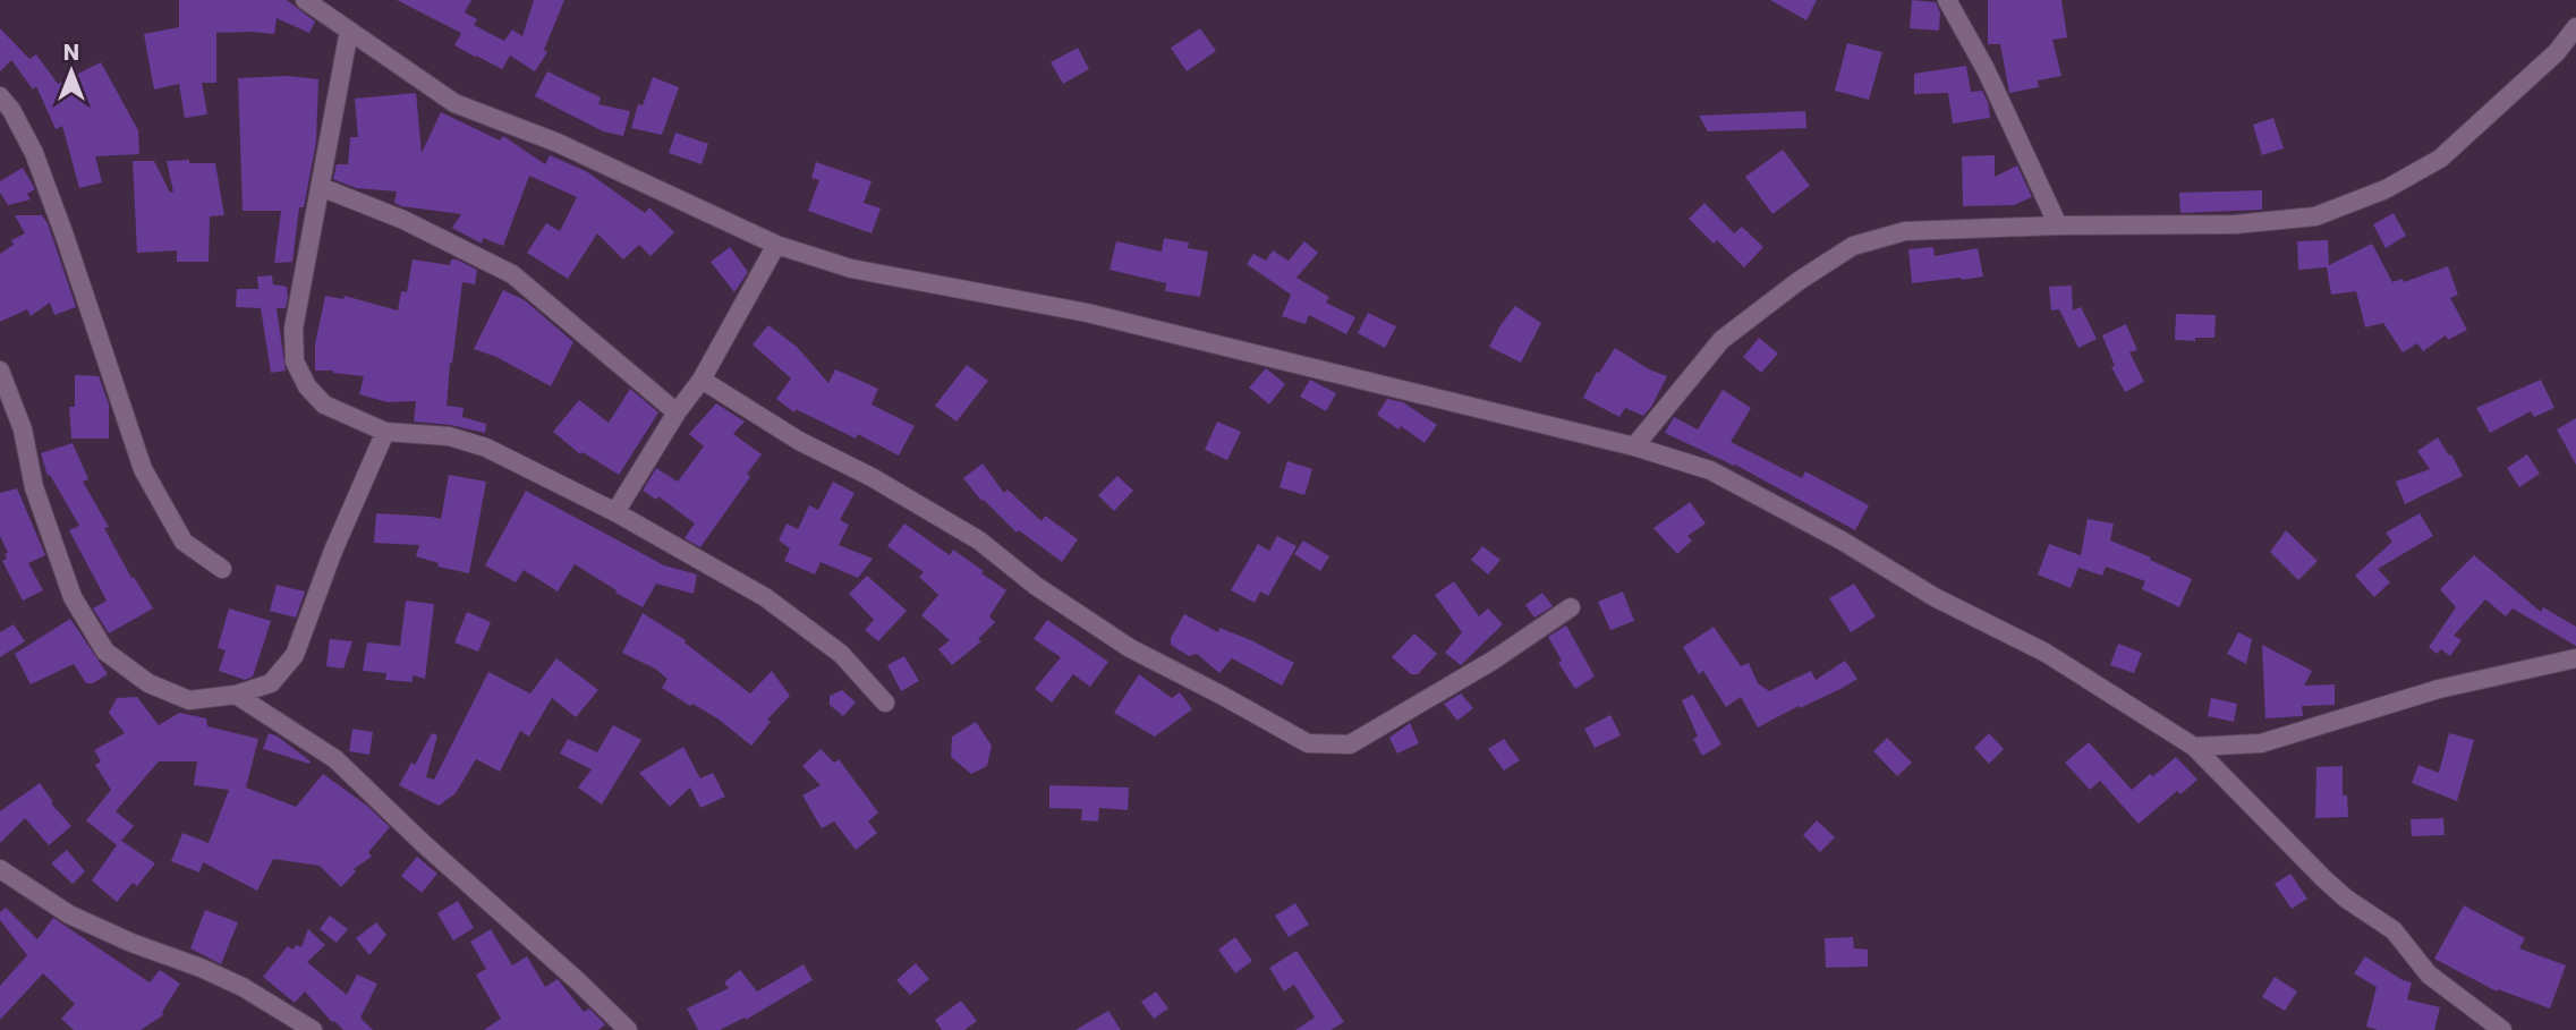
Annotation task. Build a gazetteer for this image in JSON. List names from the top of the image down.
{
  "north": "top"
}
